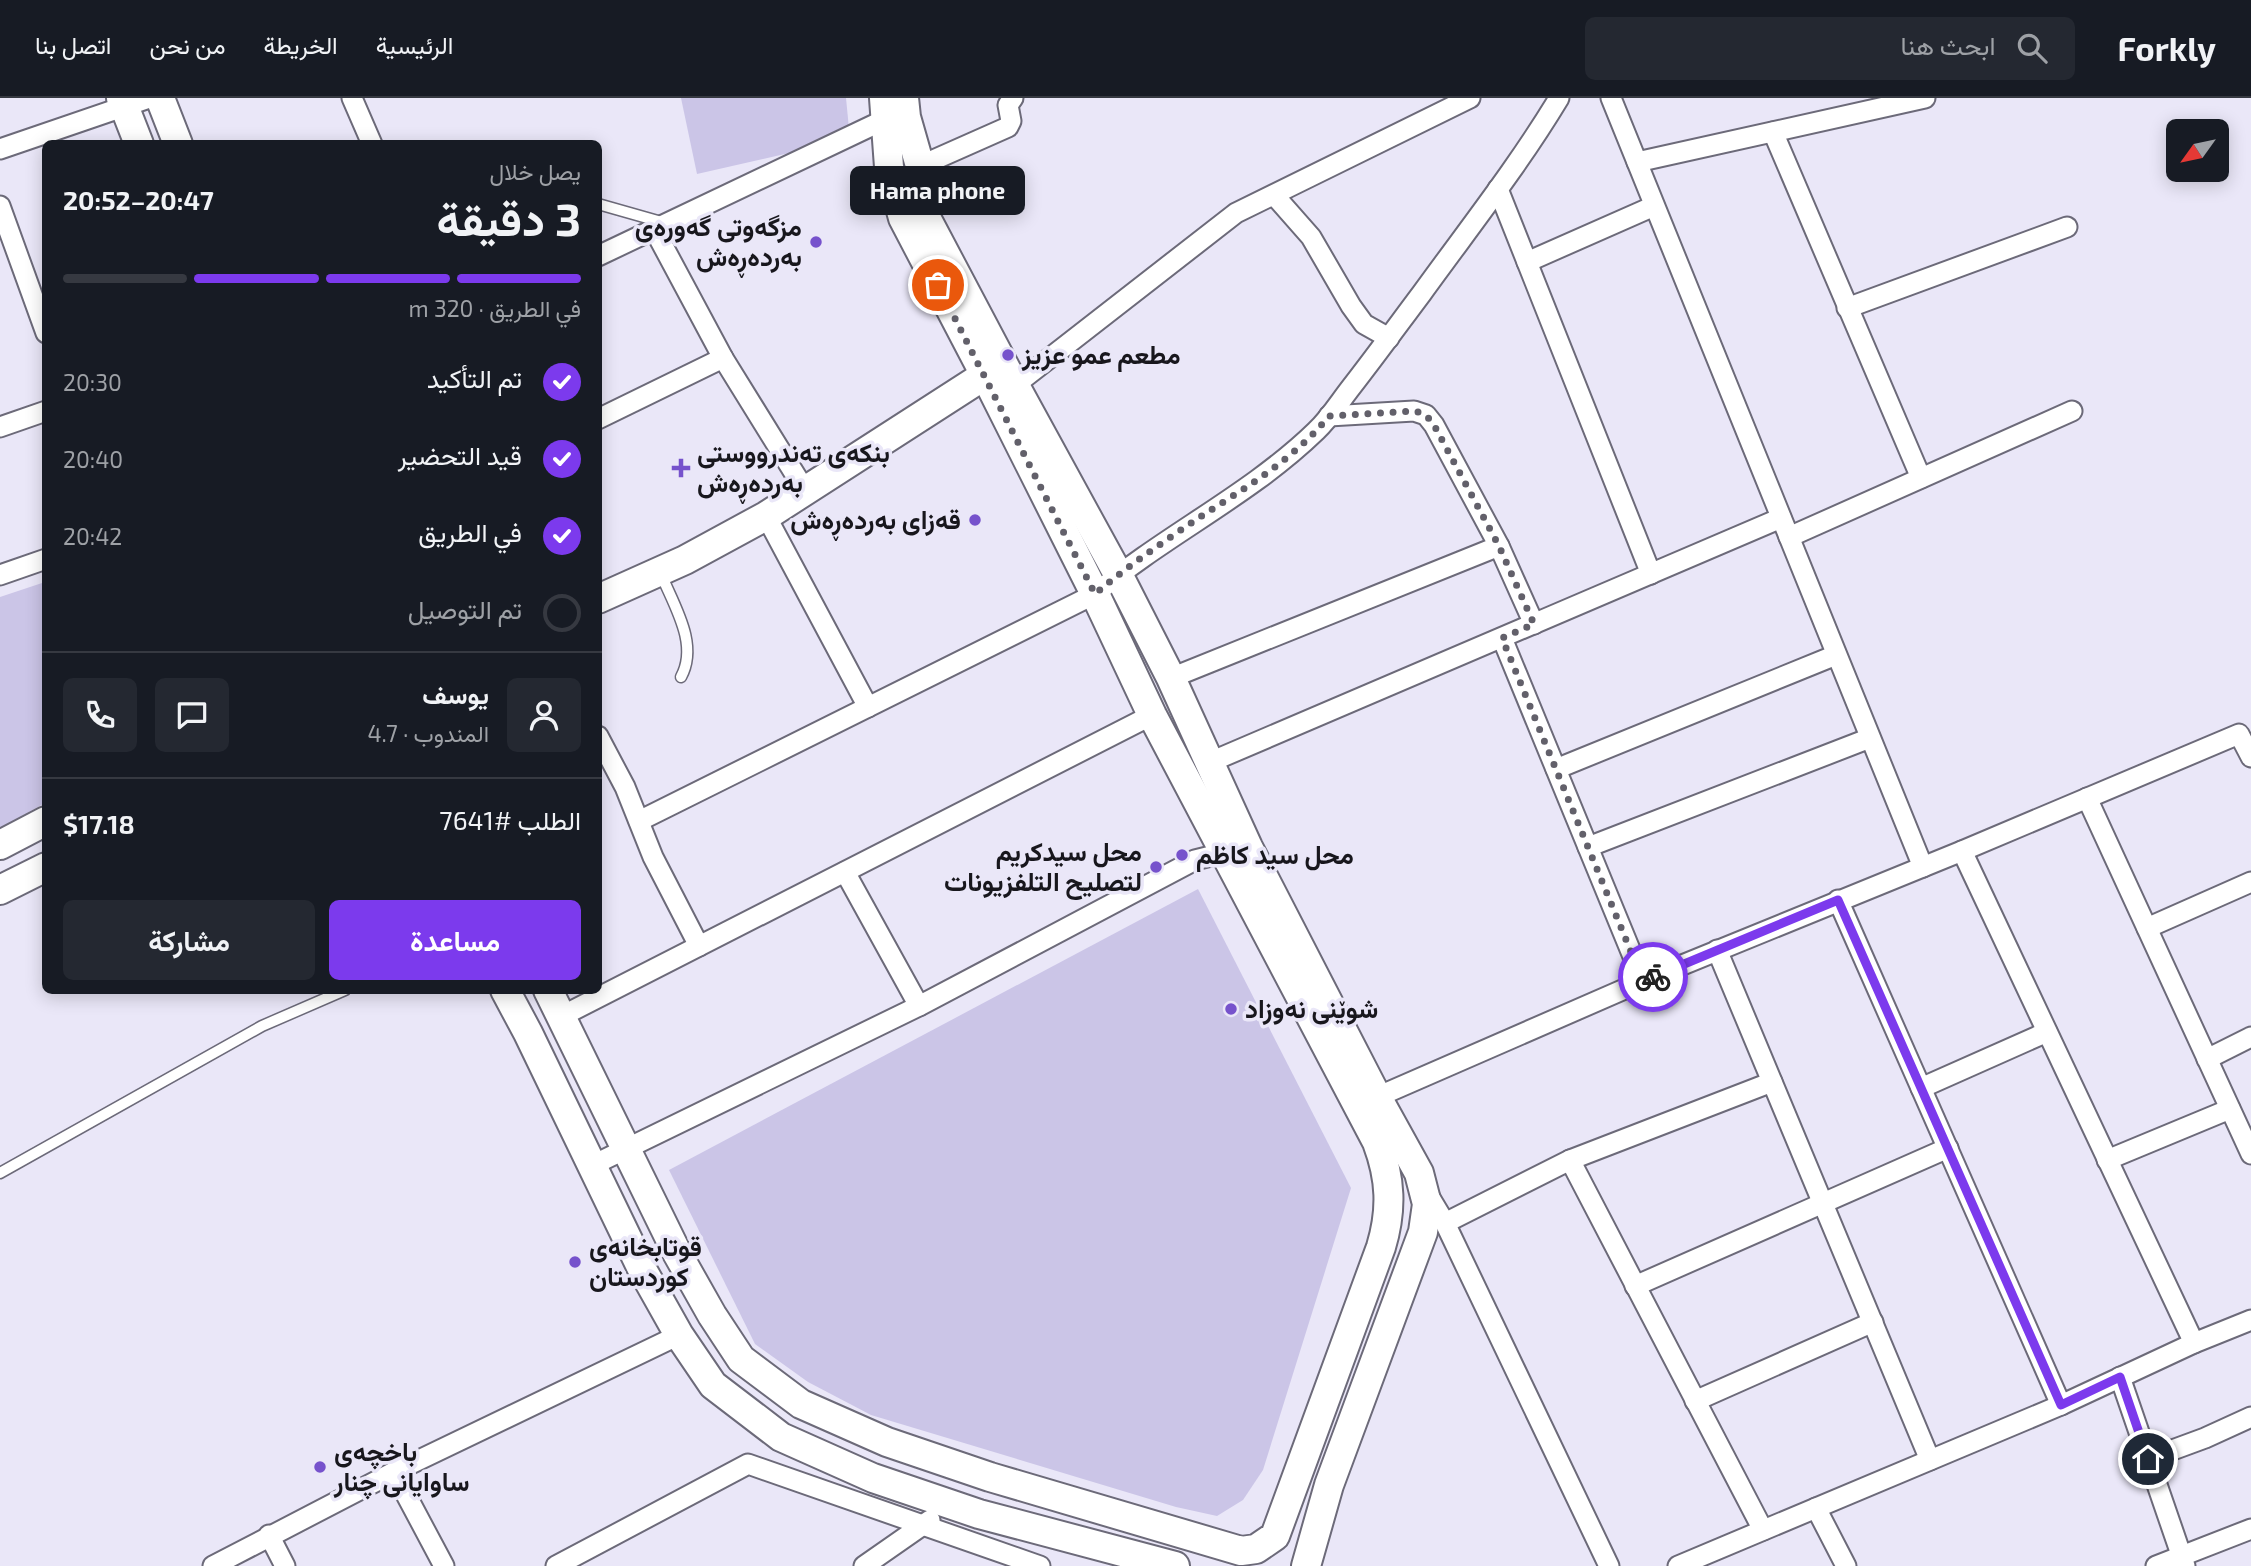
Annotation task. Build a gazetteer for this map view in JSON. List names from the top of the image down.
{
  "places": {
    "other": [
      "مزگەوتی گەورەی بەردەڕەش",
      "Hama phone",
      "مطعم عمو عزيز",
      "قەزای بەردەڕەش",
      "محل سيد كاظم",
      "محل سيدكريم لتصليح التلفزيونات",
      "شوێنی نەوزاد",
      "قوتابخانەی کوردستان",
      "باخچەی ساوایانی چنار"
    ],
    "health": ["بنکەی تەندرووستی بەردەڕەش"]
  },
  "north": "bottom left",
  "page": {
    "header": "Forkly",
    "search": "ابحث هنا",
    "nav": [
      "الرئيسية",
      "الخريطة",
      "من نحن",
      "اتصل بنا"
    ],
    "heading": ["3 دقيقة", "يصل خلال", "20:47–20:52"],
    "panel": [
      "يوسف",
      "المندوب · 4.7",
      "الطلب #7641",
      "$17.18"
    ],
    "bubble": "Hama phone",
    "bar": "في الطريق · 320 m",
    "list": [
      ["تم التأكيد", "20:30"],
      ["قيد التحضير", "20:40"],
      ["في الطريق", "20:42"],
      "تم التوصيل"
    ],
    "buttons": ["مساعدة", "مشاركة"]
  }
}
